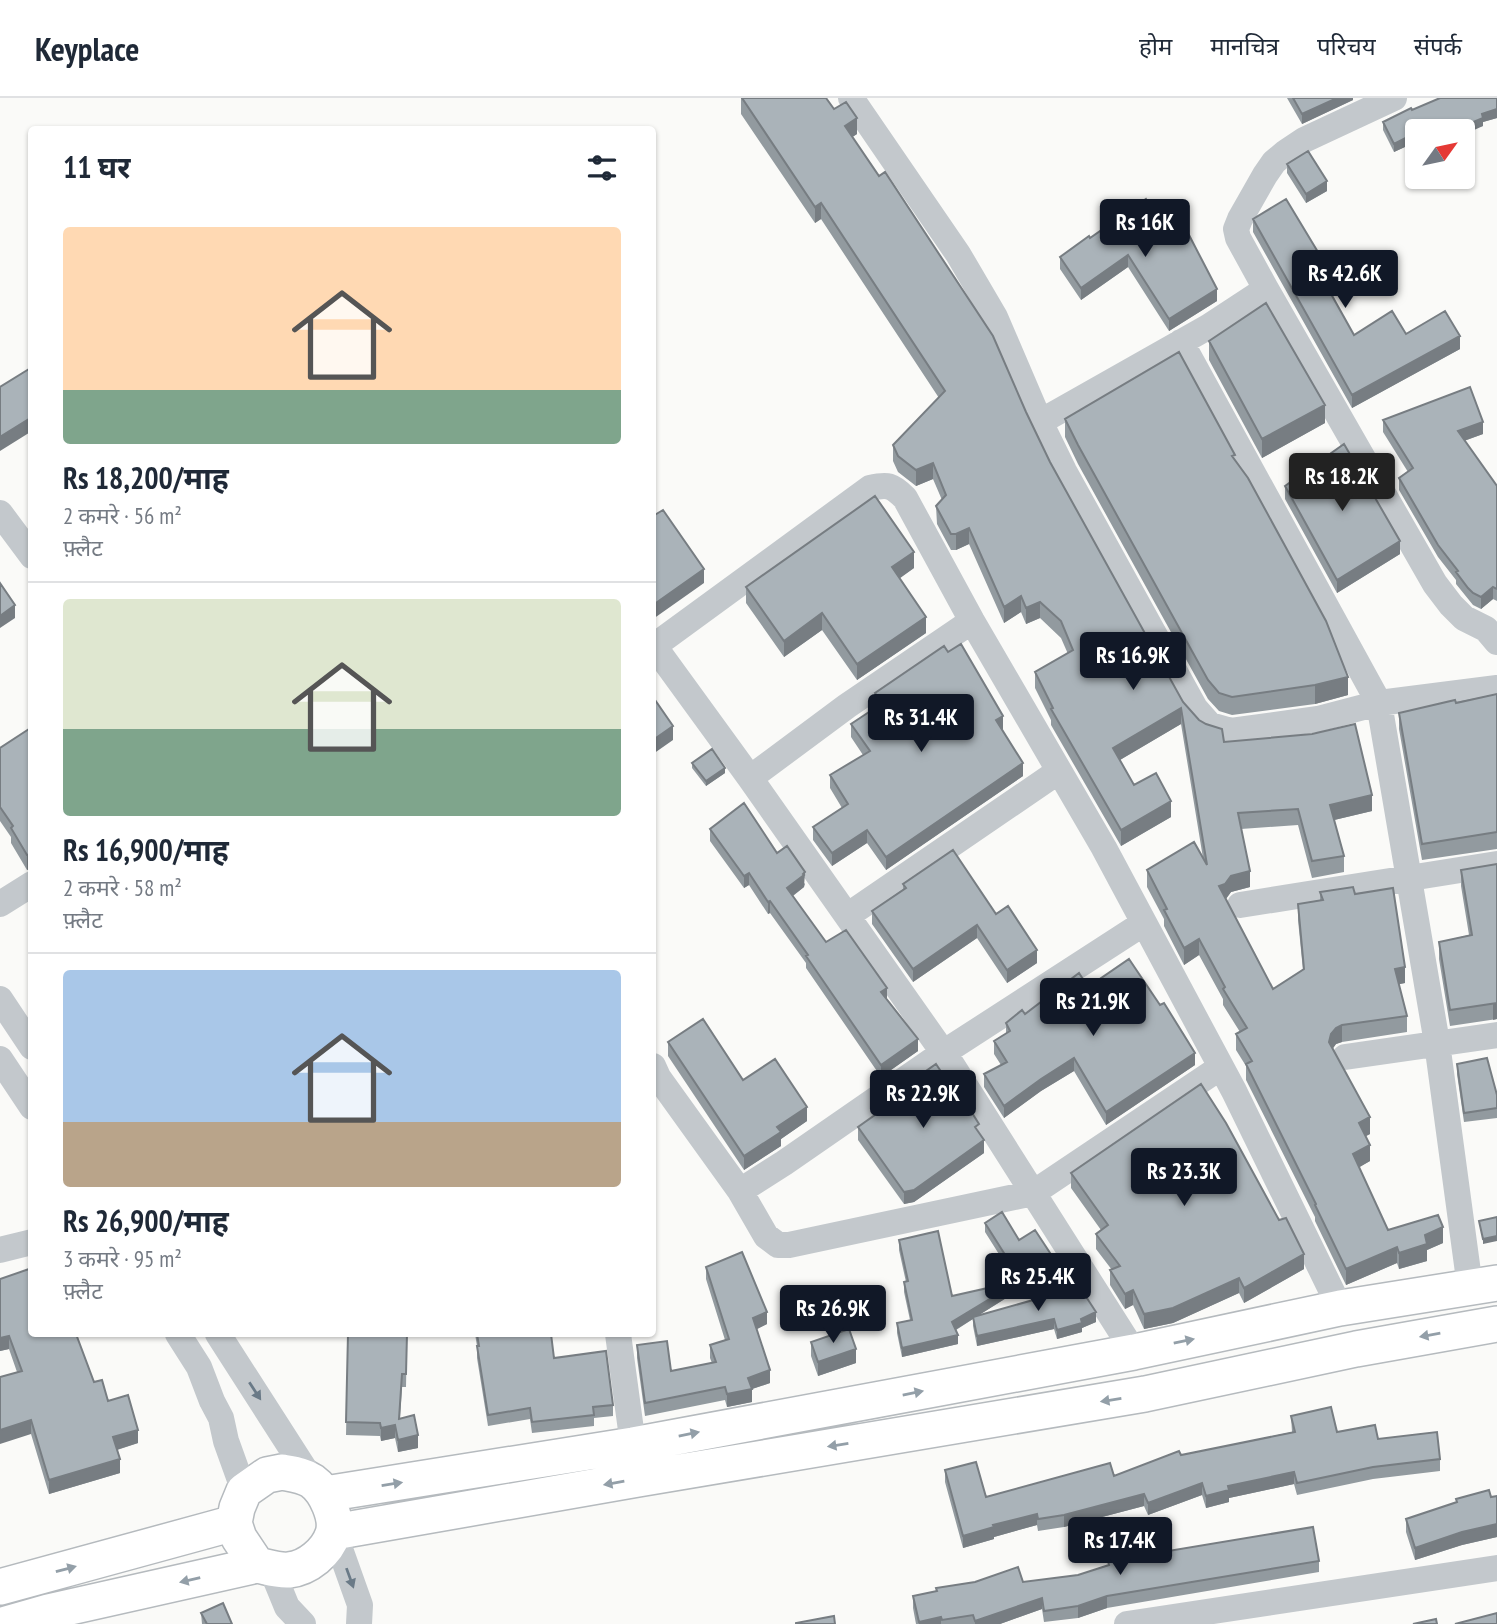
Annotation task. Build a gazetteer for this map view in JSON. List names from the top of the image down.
{
  "north": "top right",
  "page": {
    "header": "Keyplace",
    "nav": [
      "होम",
      "मानचित्र",
      "परिचय",
      "संपर्क"
    ],
    "heading": "11 घर",
    "price": [
      "Rs 16K",
      "Rs 42.6K",
      "Rs 18.2K",
      "Rs 16.9K",
      "Rs 31.4K",
      "Rs 21.9K",
      "Rs 22.9K",
      "Rs 23.3K",
      "Rs 25.4K",
      "Rs 26.9K",
      "Rs 17.4K"
    ],
    "list": [
      {
        "name": "Rs 18,200/माह",
        "note": "2 कमरे · 56 m² · फ़्लैट"
      },
      {
        "name": "Rs 16,900/माह",
        "note": "2 कमरे · 58 m² · फ़्लैट"
      },
      {
        "name": "Rs 26,900/माह",
        "note": "3 कमरे · 95 m² · फ़्लैट"
      }
    ]
  }
}
